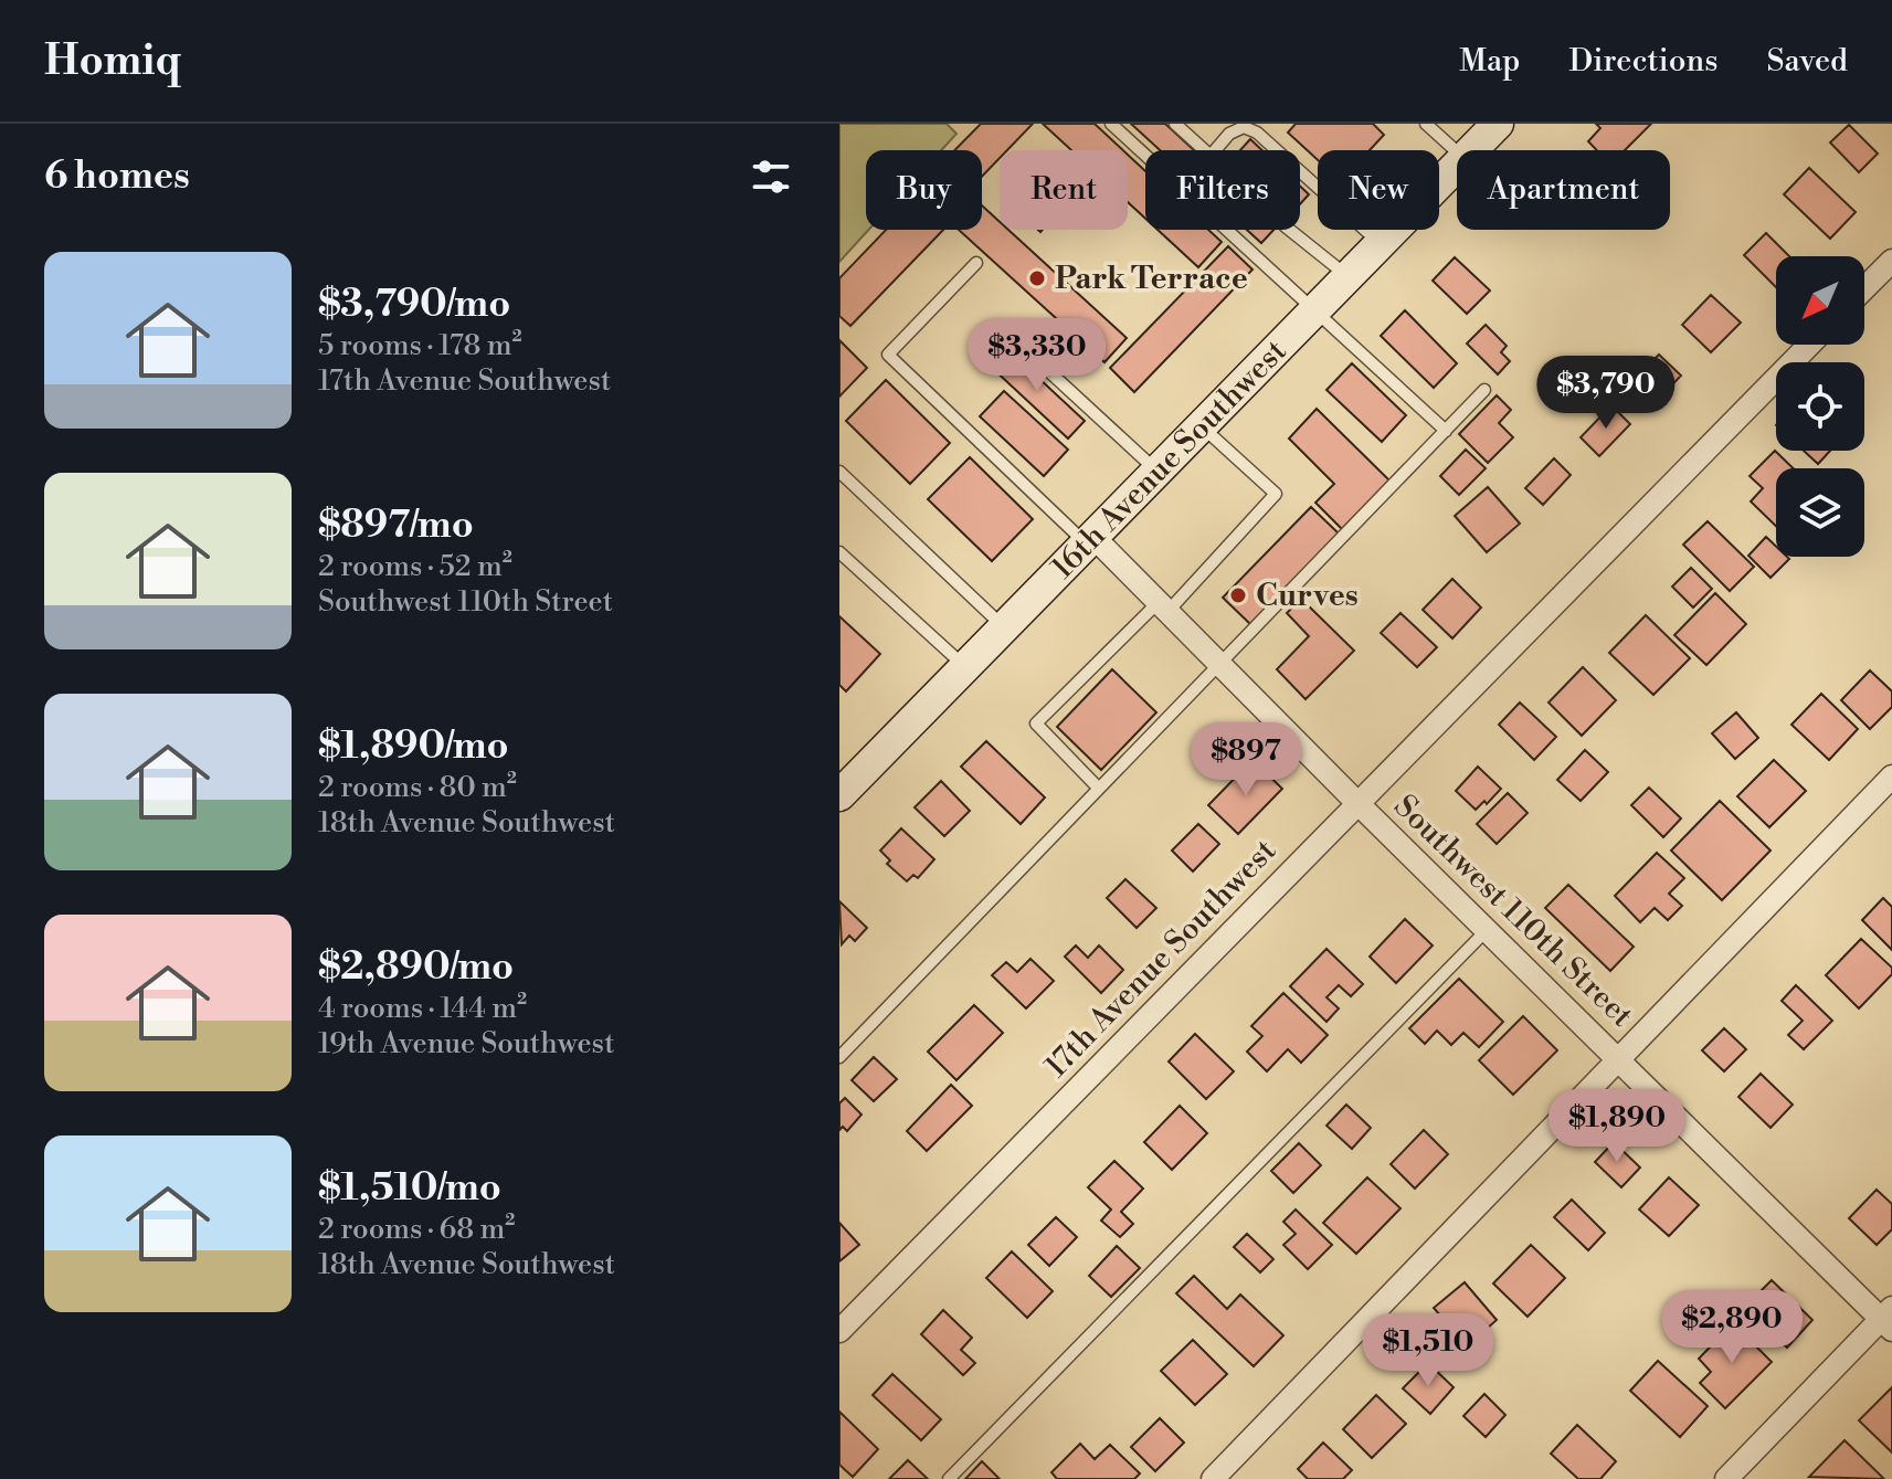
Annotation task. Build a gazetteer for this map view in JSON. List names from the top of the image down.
{
  "streets": {
    "main road": ["16th Avenue Southwest"],
    "street": ["Southwest 110th Street", "17th Avenue Southwest"]
  },
  "crossings": [
    ["16th Avenue Southwest", "Southwest 110th Street"],
    ["Southwest 110th Street", "17th Avenue Southwest"]
  ],
  "places": ["Park Terrace", "Curves"],
  "north": "bottom left",
  "page": {
    "header": "Homiq",
    "nav": ["Map", "Directions", "Saved"],
    "heading": "6 homes",
    "chip": [
      "Buy",
      "Rent",
      "Filters",
      "New",
      "Apartment"
    ],
    "list": [
      {
        "name": "$3,790/mo",
        "note": "5 rooms · 178 m² · 17th Avenue Southwest"
      },
      {
        "name": "$897/mo",
        "note": "2 rooms · 52 m² · Southwest 110th Street"
      },
      {
        "name": "$1,890/mo",
        "note": "2 rooms · 80 m² · 18th Avenue Southwest"
      },
      {
        "name": "$2,890/mo",
        "note": "4 rooms · 144 m² · 19th Avenue Southwest"
      },
      {
        "name": "$1,510/mo",
        "note": "2 rooms · 68 m² · 18th Avenue Southwest"
      }
    ],
    "price": [
      "$3,330",
      "$3,790",
      "$897",
      "$1,890",
      "$2,890",
      "$1,510"
    ]
  }
}
